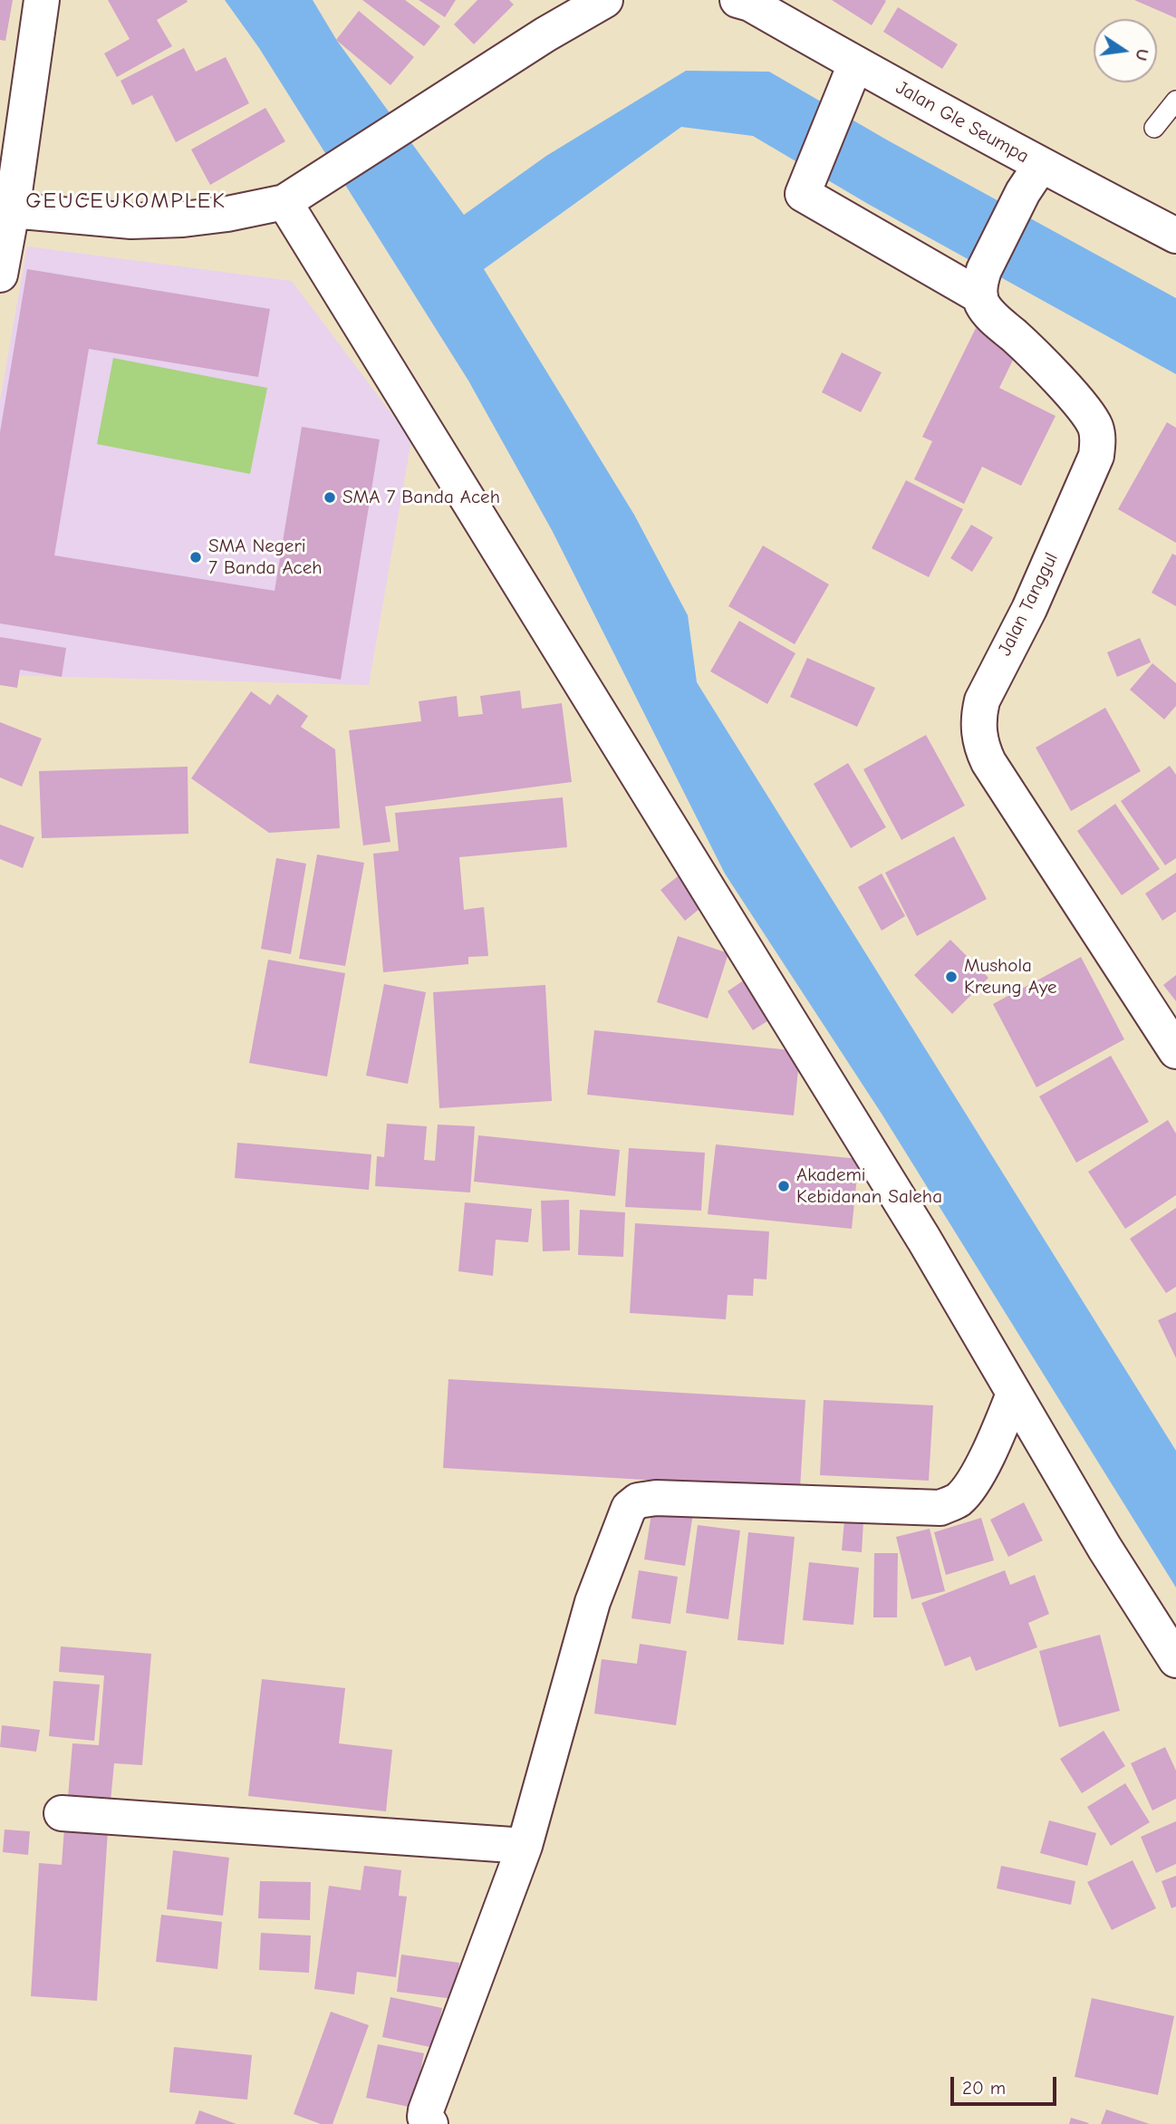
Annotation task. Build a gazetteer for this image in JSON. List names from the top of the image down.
{
  "streets": {
    "street": ["Jalan Gle Seumpa", "Jalan Tanggul"]
  },
  "districts": ["GEUCEUKOMPLEK"],
  "places": [
    "SMA 7 Banda Aceh",
    "SMA Negeri 7 Banda Aceh",
    "Mushola Kreung Aye",
    "Akademi Kebidanan Saleha"
  ],
  "scale_bar": "20 m",
  "north": "right"
}
